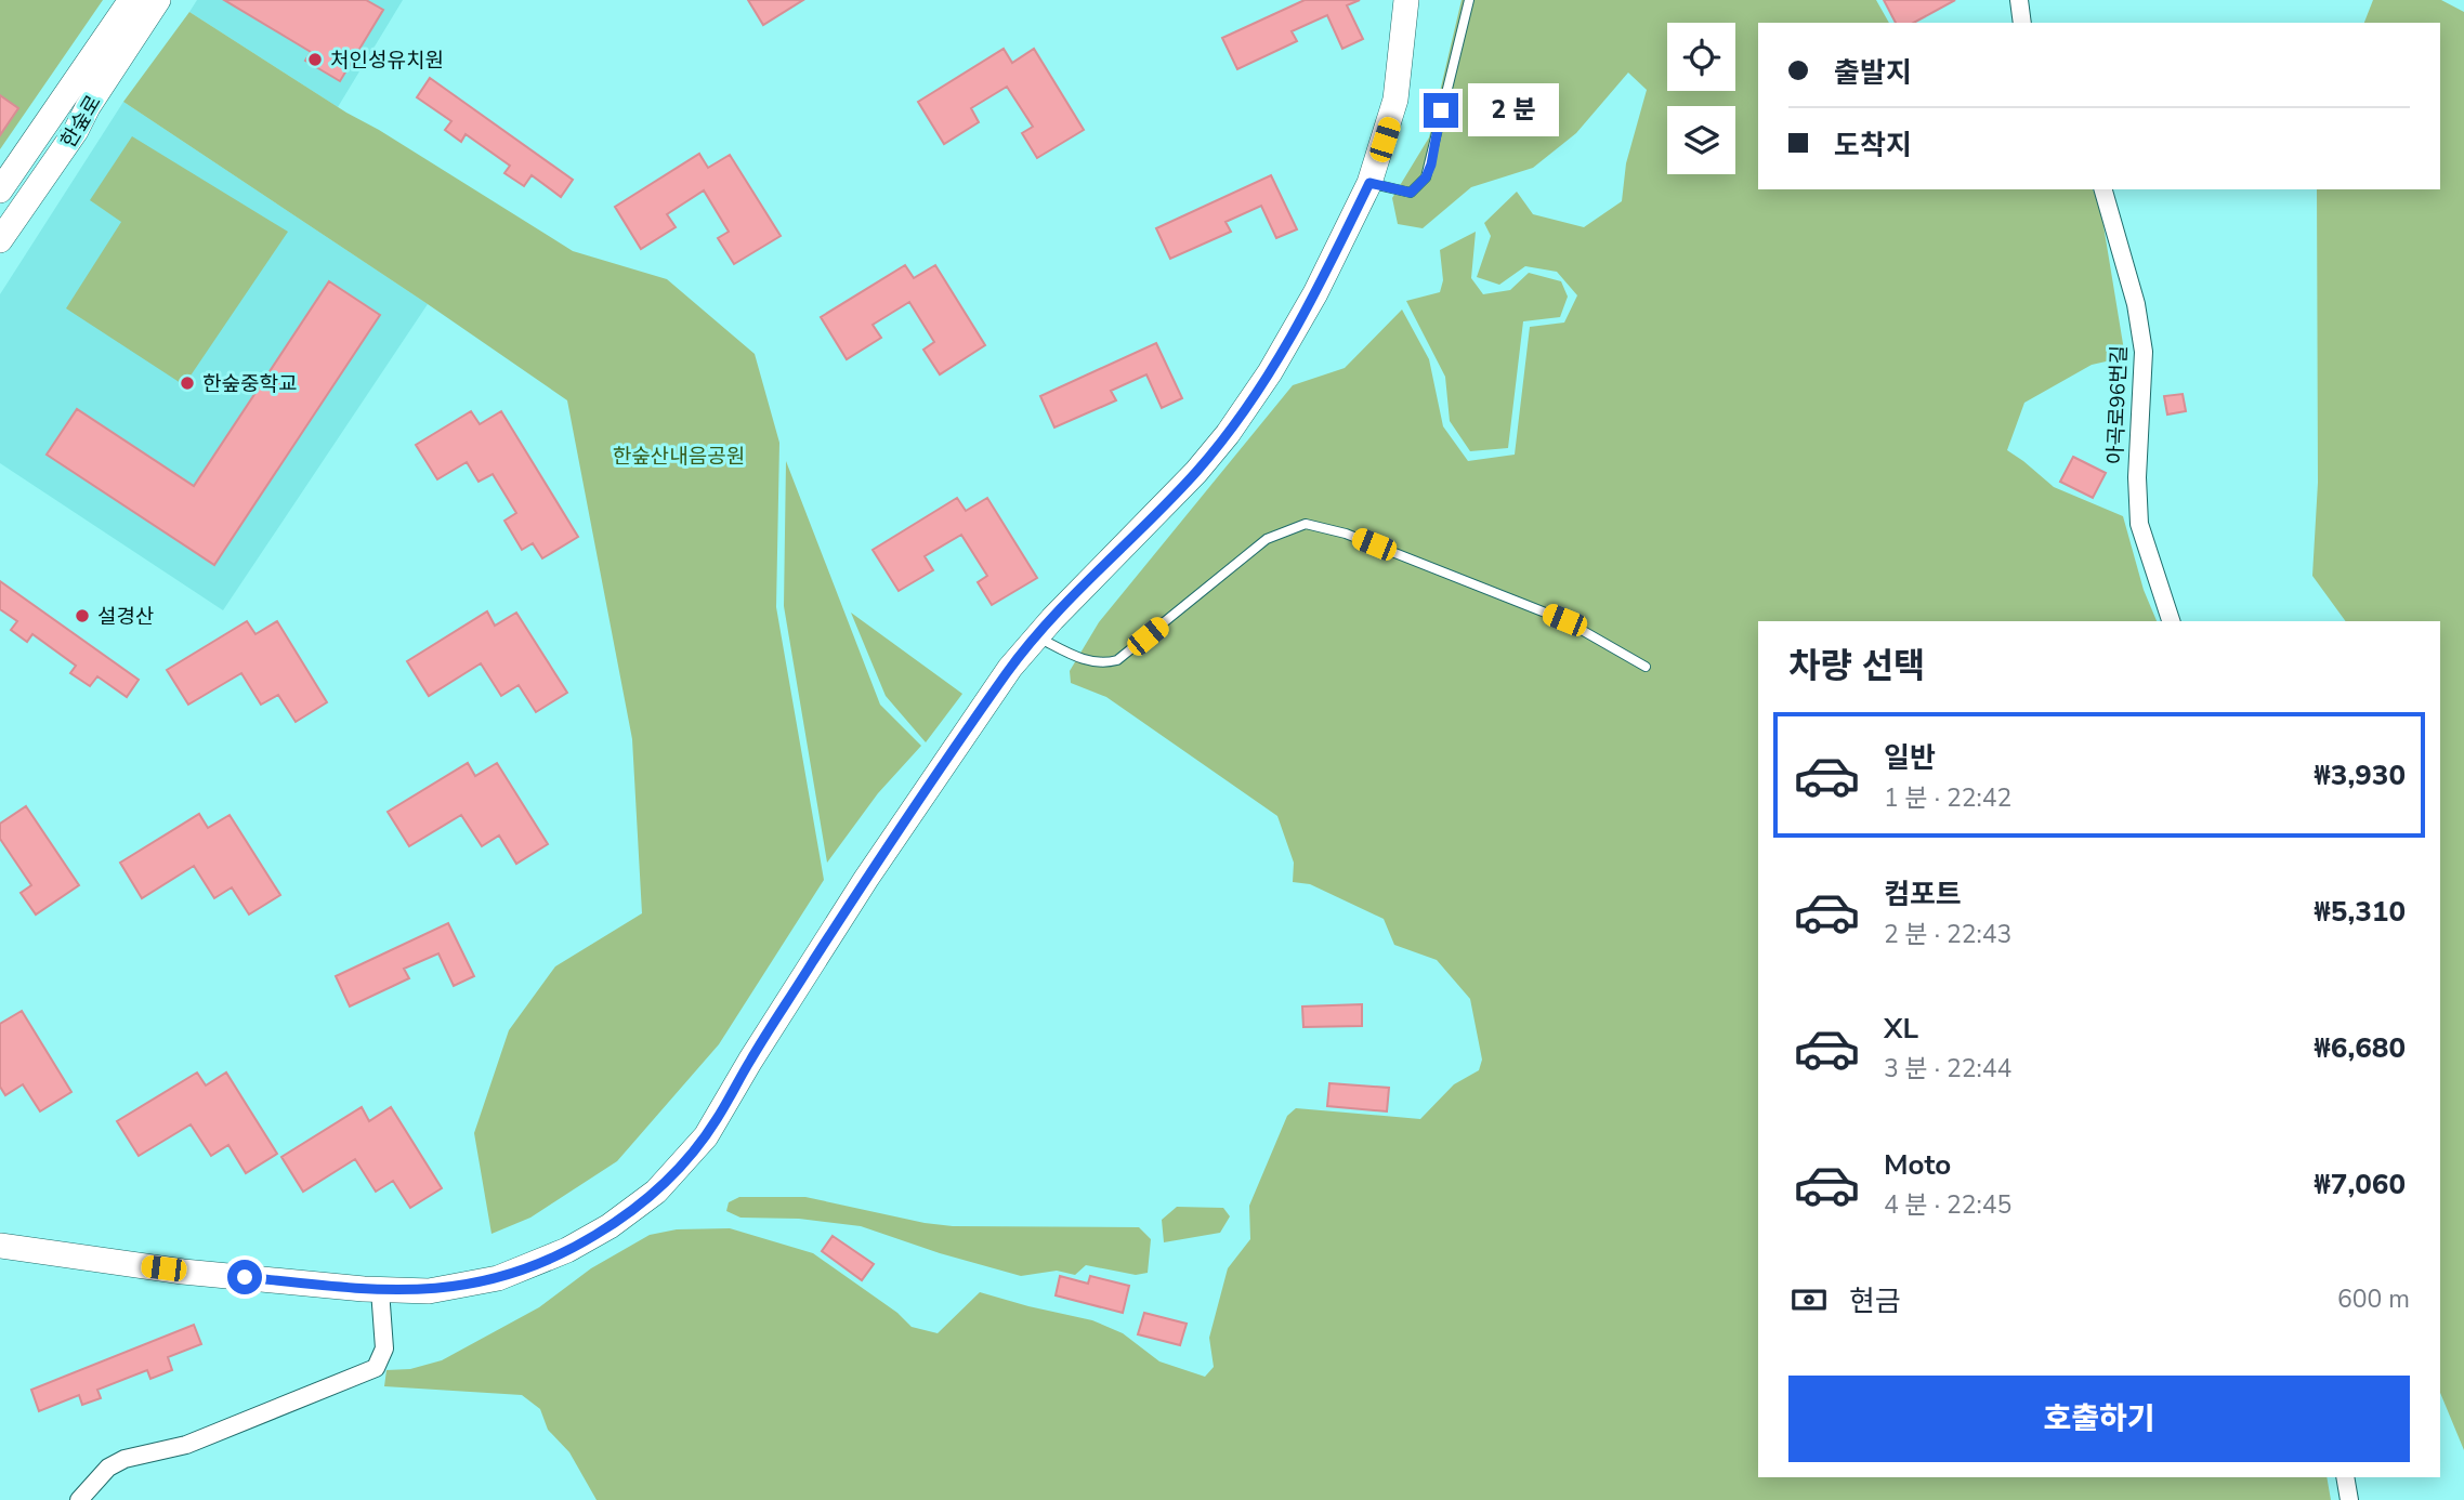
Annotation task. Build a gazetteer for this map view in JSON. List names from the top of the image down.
{
  "streets": {
    "street": ["한숲로", "아곡로96번길"]
  },
  "parks": ["한숲산내음공원"],
  "places": ["처인성유치원", "한숲중학교", "설경산"],
  "page": {
    "banner": ["출발지", "도착지"],
    "bubble": "2 분",
    "heading": "차량 선택",
    "list": [
      {
        "name": "일반",
        "note": "1 분 · 22:42",
        "value": "₩3,930"
      },
      {
        "name": "컴포트",
        "note": "2 분 · 22:43",
        "value": "₩5,310"
      },
      {
        "name": "XL",
        "note": "3 분 · 22:44",
        "value": "₩6,680"
      },
      {
        "name": "Moto",
        "note": "4 분 · 22:45",
        "value": "₩7,060"
      }
    ],
    "pay": ["현금", "600 m"],
    "buttons": "호출하기"
  }
}
